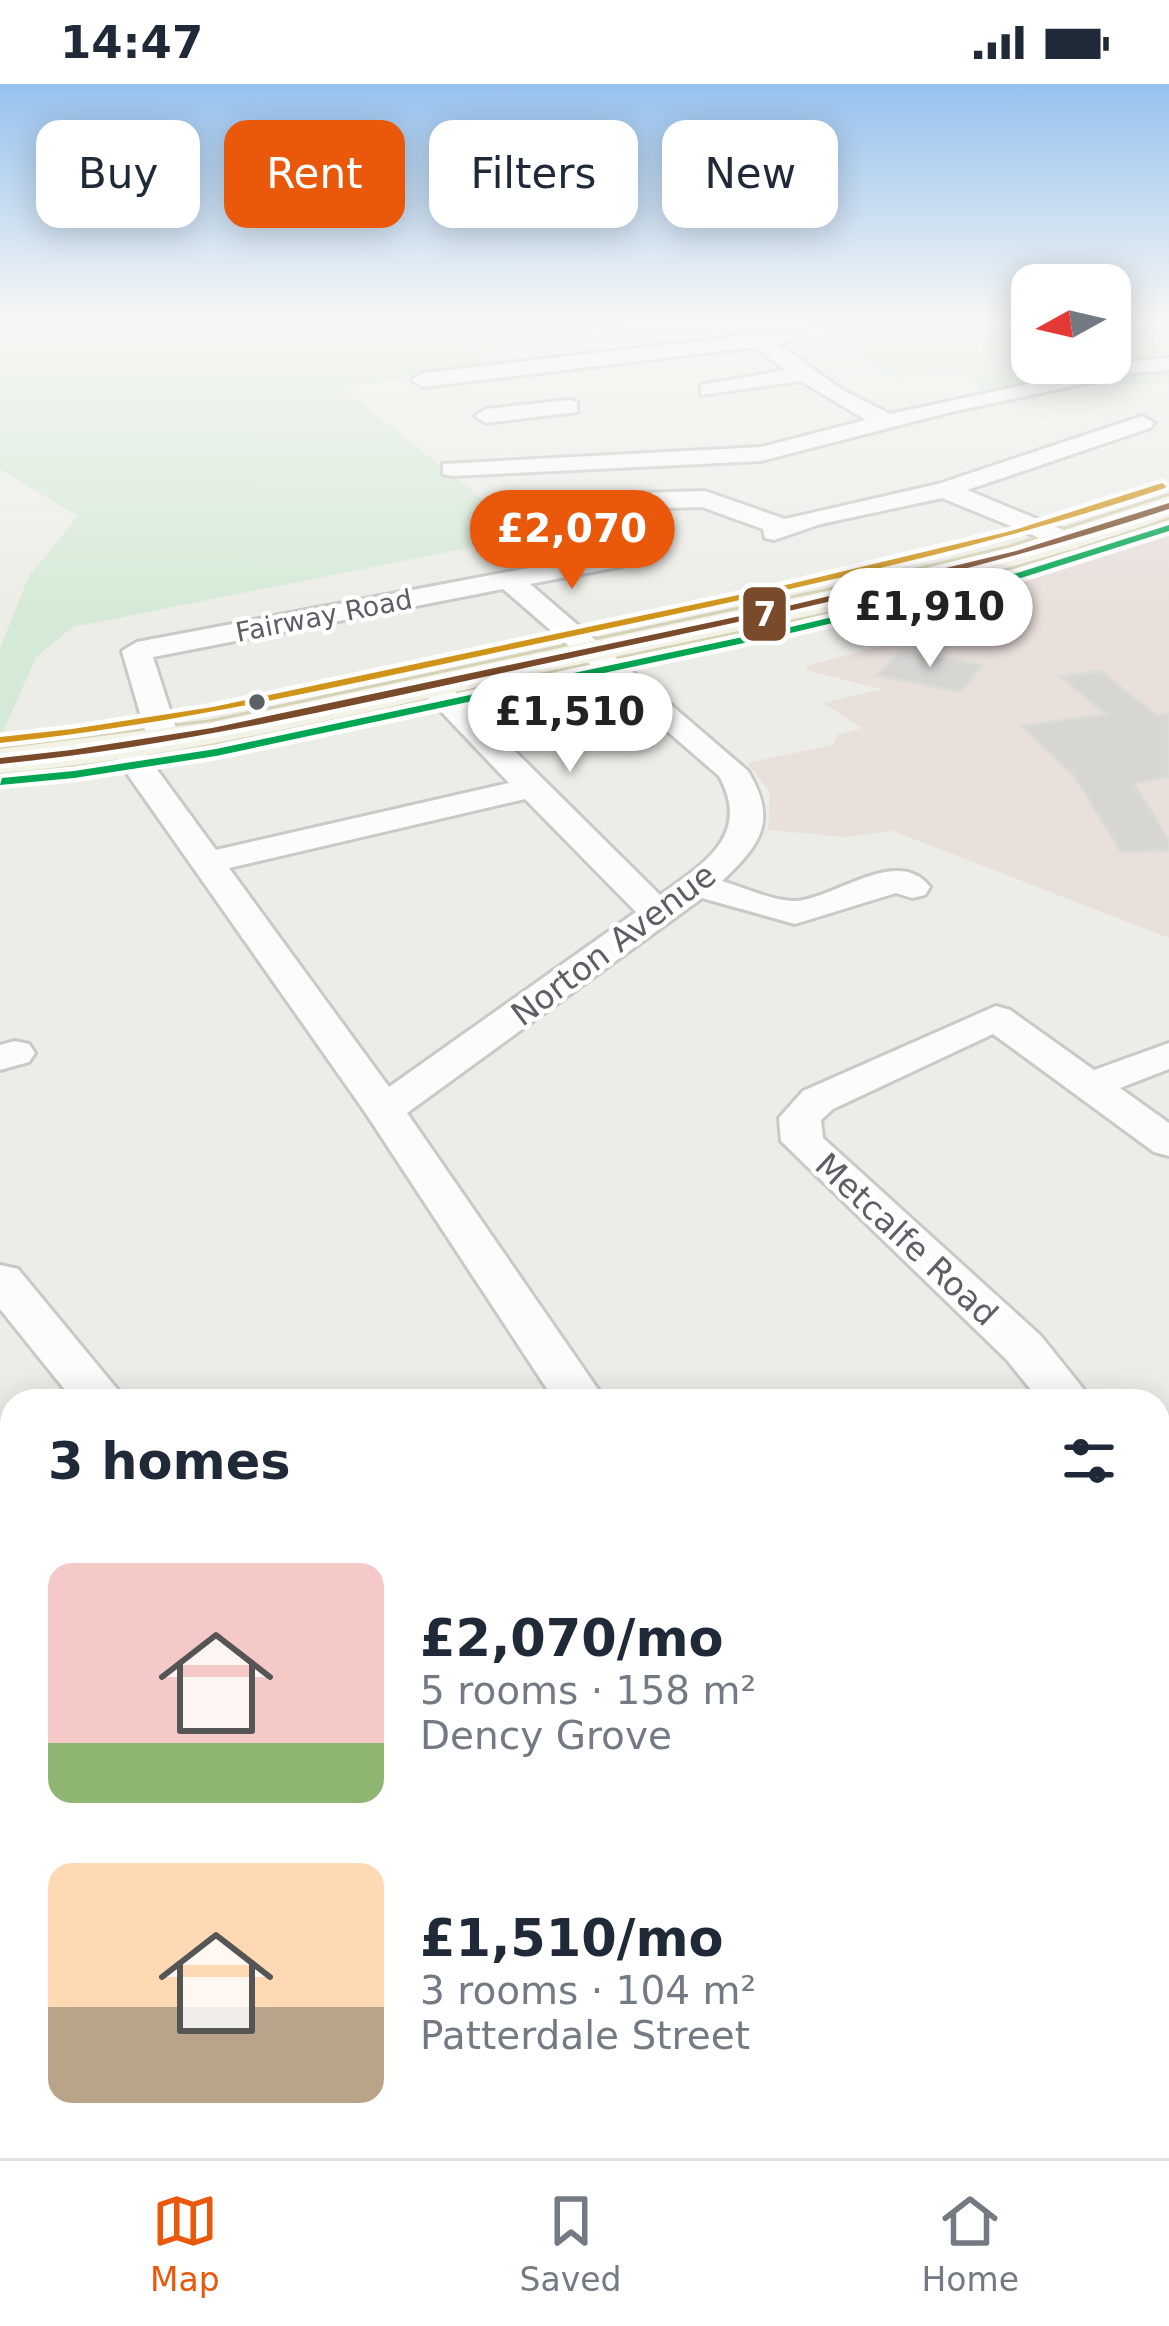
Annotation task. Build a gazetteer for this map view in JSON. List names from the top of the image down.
{
  "streets": {
    "street": ["Fairway Road", "Norton Avenue", "Metcalfe Road"]
  },
  "crossings": [
    ["Fairway Road", "Norton Avenue"]
  ],
  "lines": ["transit line 7"],
  "north": "left",
  "page": {
    "status": "14:47",
    "chip": [
      "Buy",
      "Rent",
      "Filters",
      "New"
    ],
    "price": ["£2,070", "£1,910", "£1,510"],
    "heading": "3 homes",
    "list": [
      {
        "name": "£2,070/mo",
        "note": "5 rooms · 158 m² · Dency Grove"
      },
      {
        "name": "£1,510/mo",
        "note": "3 rooms · 104 m² · Patterdale Street"
      }
    ],
    "tabs": ["Map", "Saved", "Home"]
  }
}
